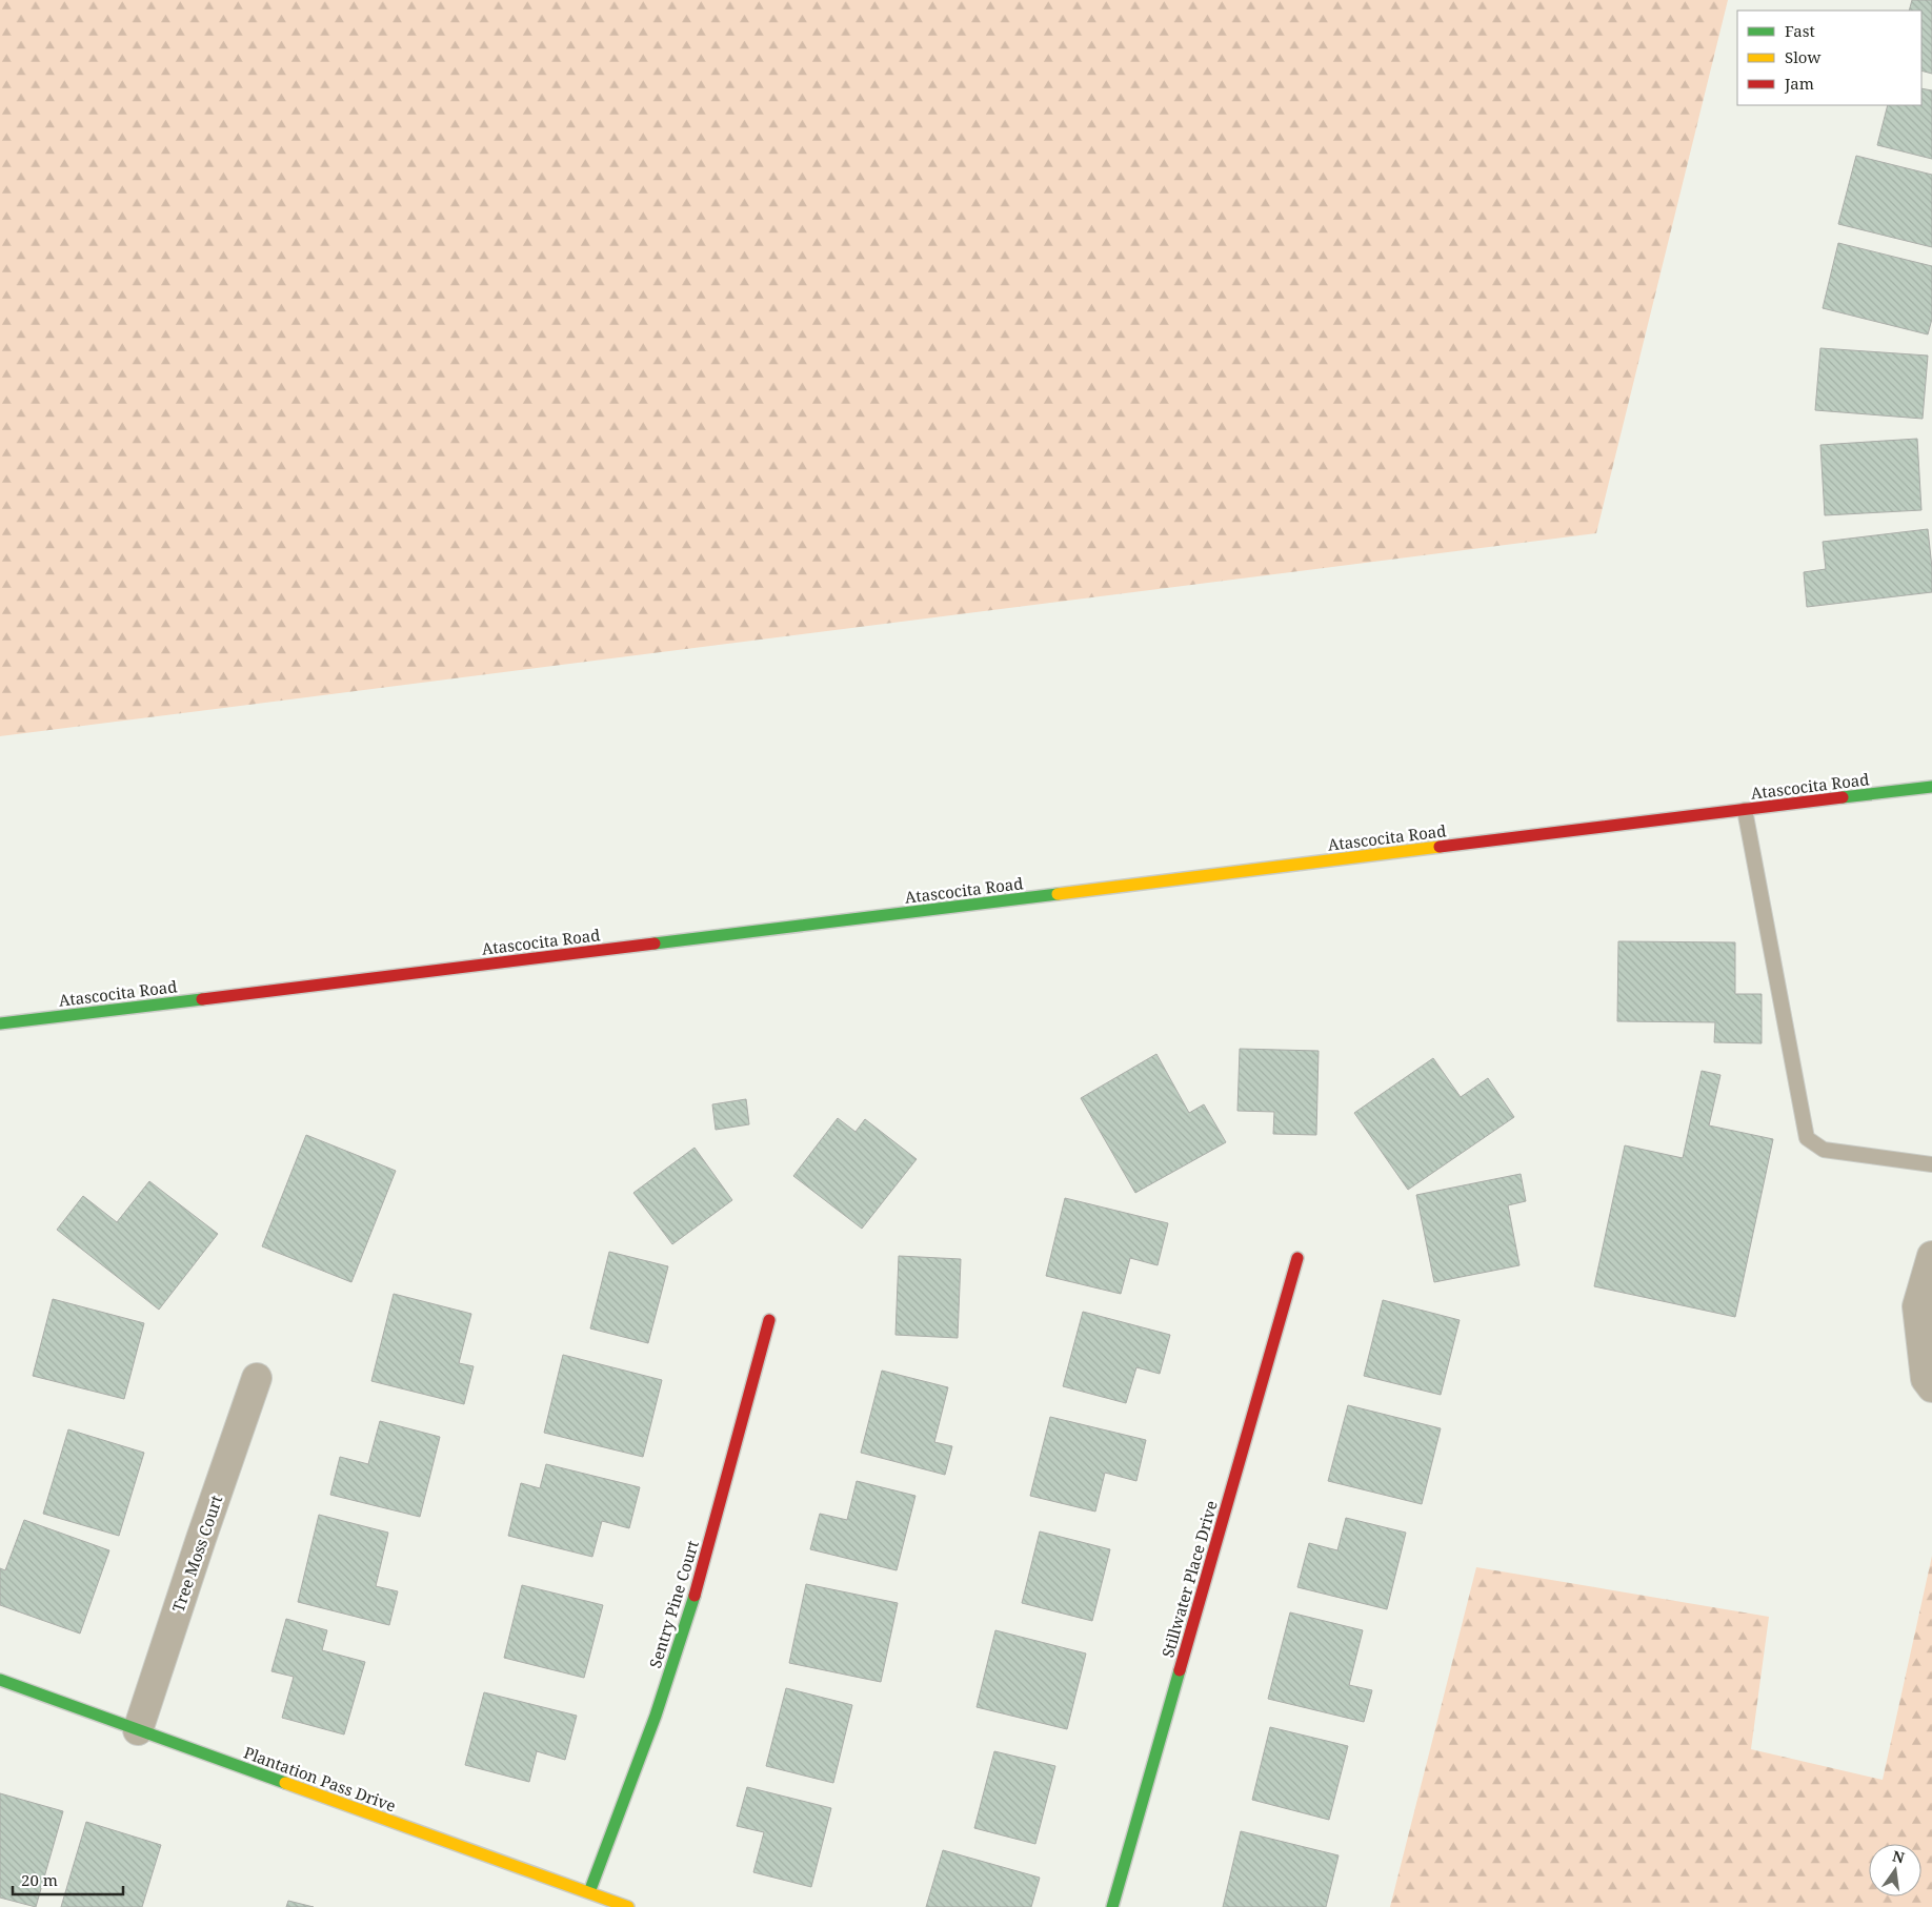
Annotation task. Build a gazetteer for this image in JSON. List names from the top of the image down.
{
  "streets": {
    "street": [
      "Atascocita Road",
      "Tree Moss Court",
      "Stillwater Place Drive",
      "Sentry Pine Court",
      "Plantation Pass Drive"
    ]
  },
  "crossings": [
    ["Tree Moss Court", "Plantation Pass Drive"],
    ["Sentry Pine Court", "Plantation Pass Drive"]
  ],
  "legend": ["Fast", "Slow", "Jam"],
  "scale_bar": "20 m",
  "north": "top"
}
